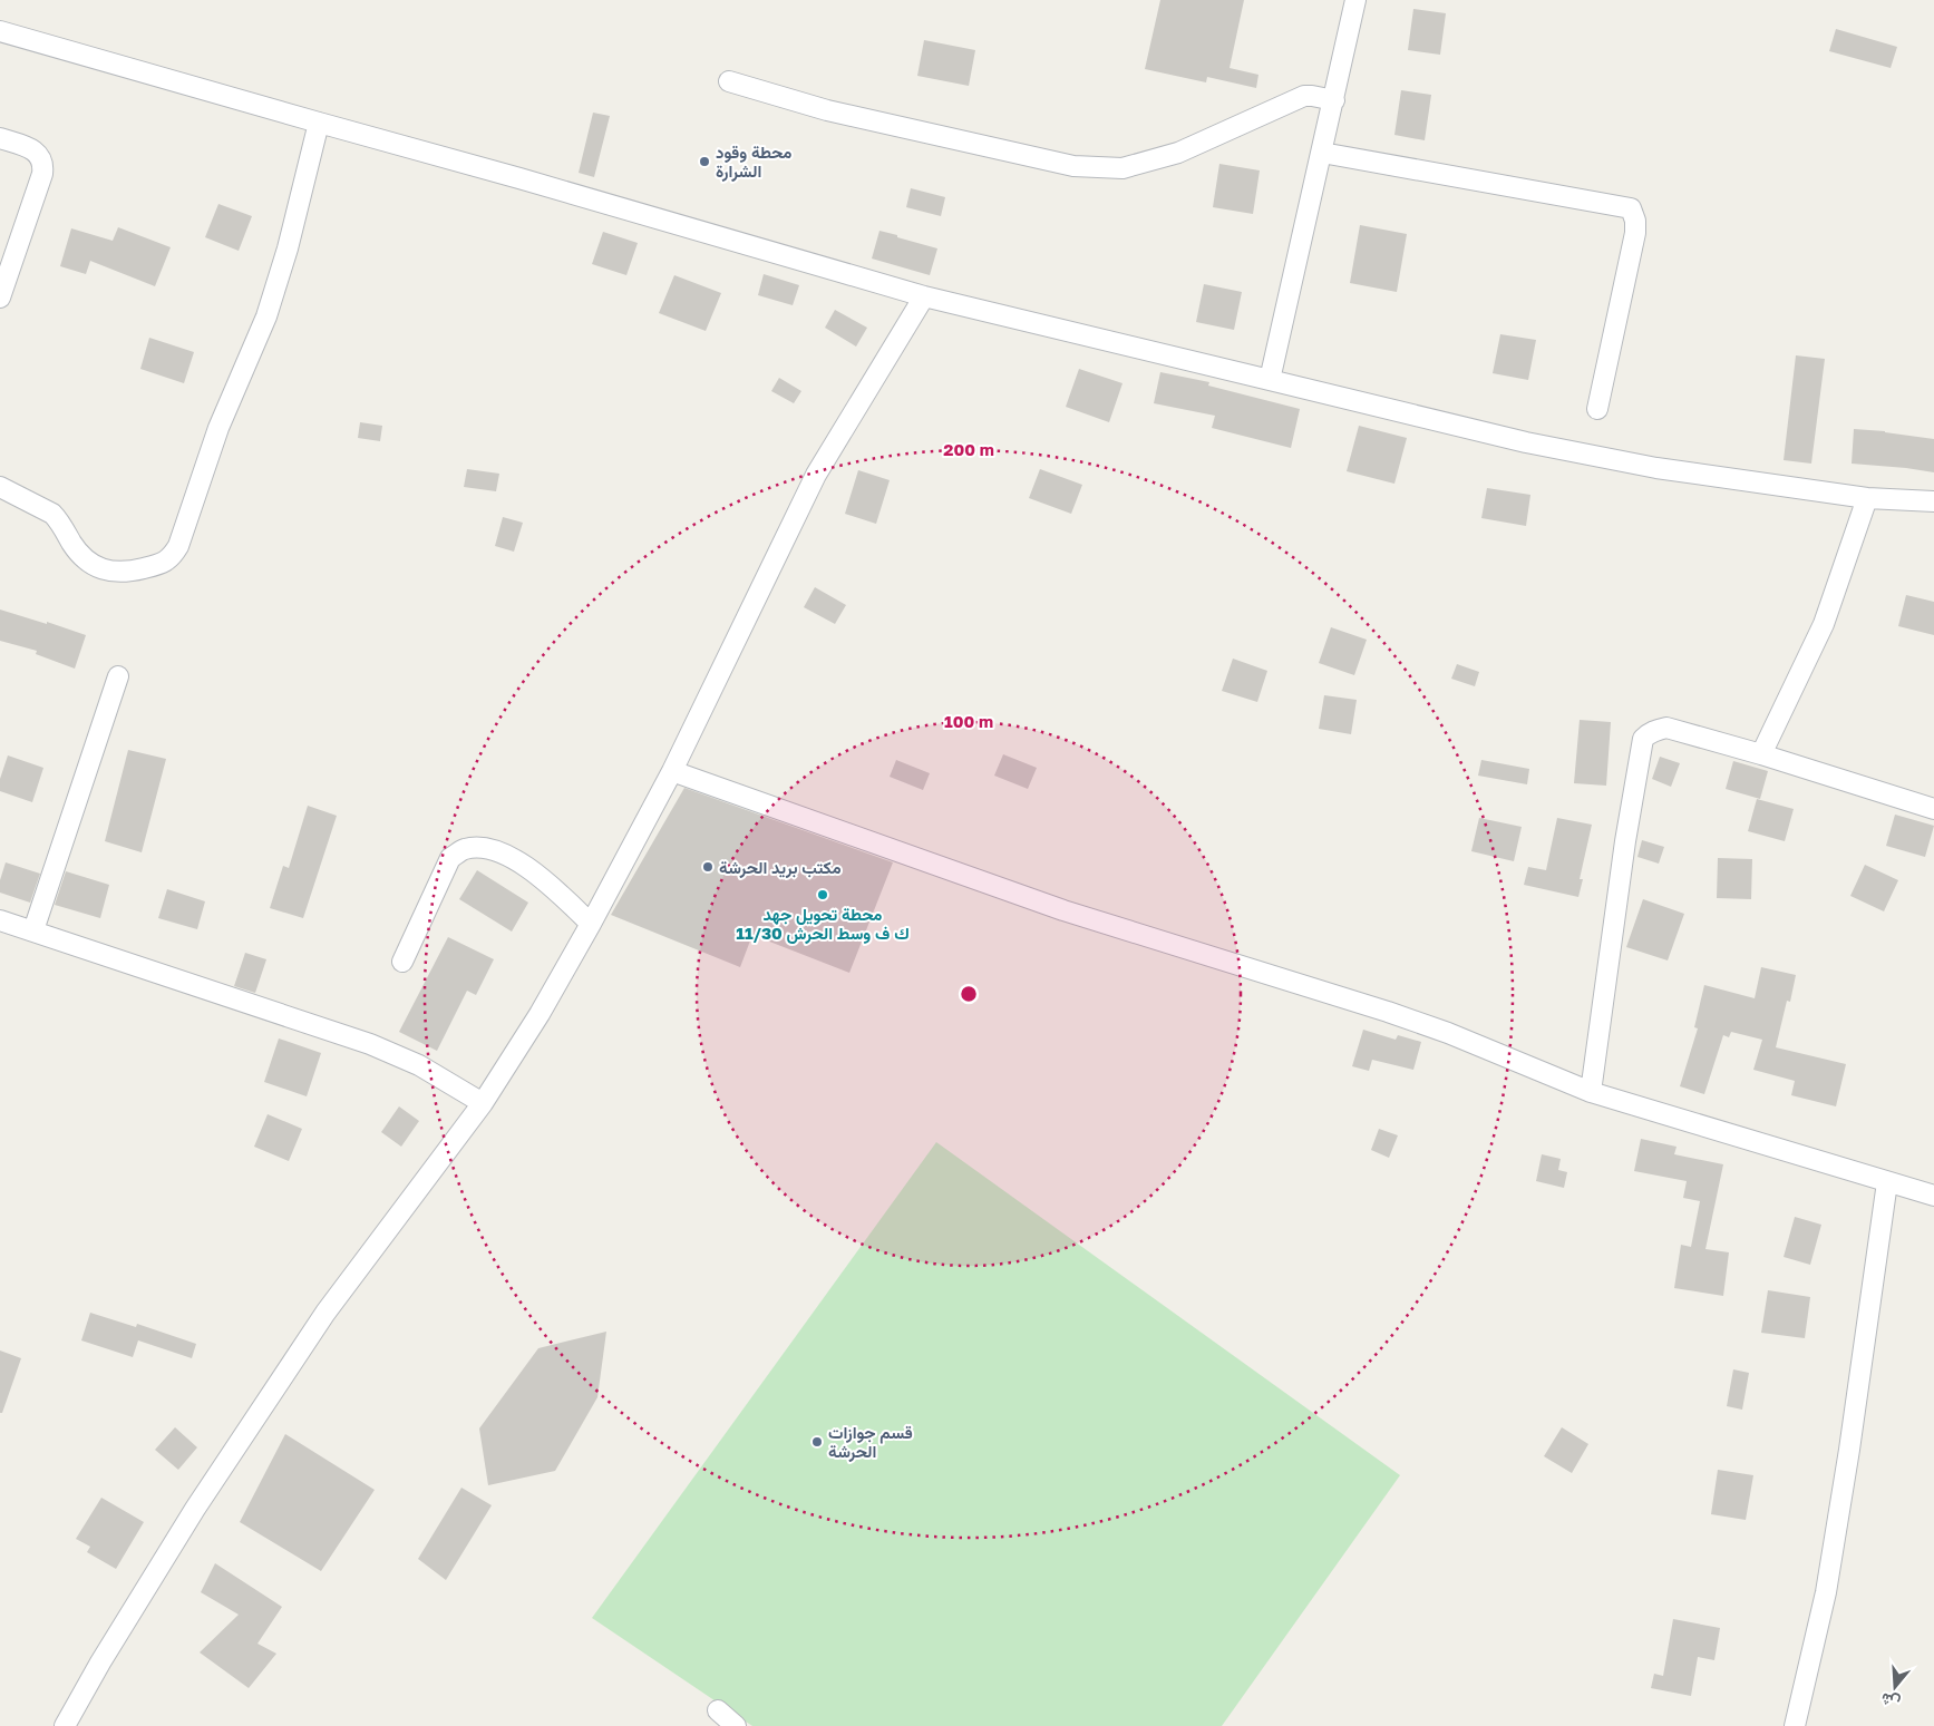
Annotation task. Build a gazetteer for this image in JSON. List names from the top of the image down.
{
  "places": [
    "محطة وقود الشرارة",
    "مكتب بريد الحرشة",
    "محطة تحويل جهد 11/30 ك ف وسط الحرش",
    "قسم جوازات الحرشة"
  ],
  "north": "bottom",
  "rings": ["200 m", "100 m"]
}
